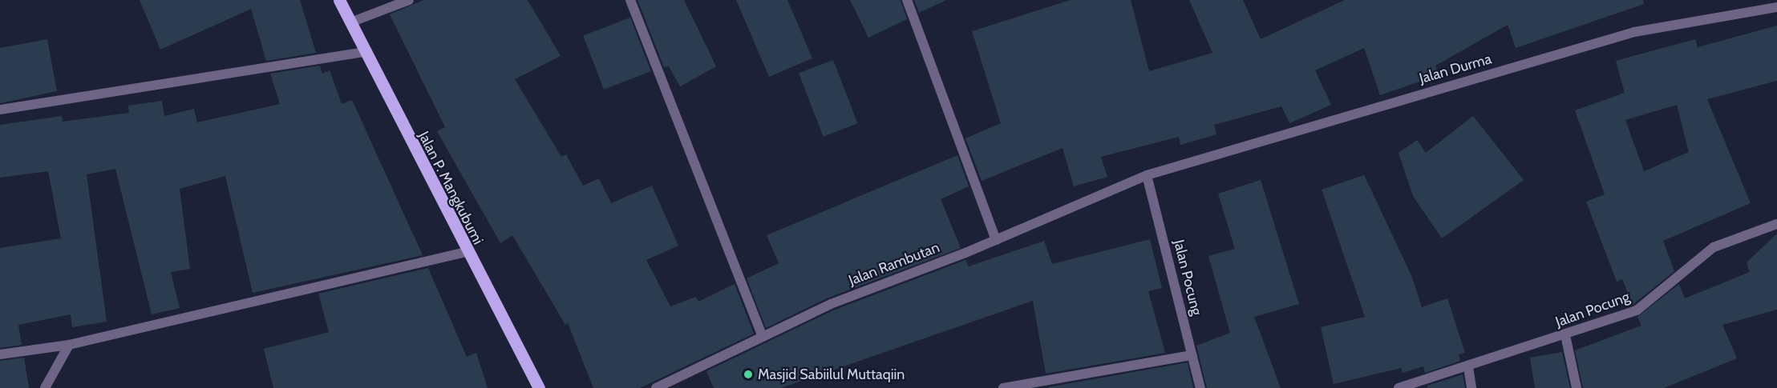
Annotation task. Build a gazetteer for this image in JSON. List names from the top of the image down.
{
  "streets": {
    "main road": ["Jalan P. Mangkubumi"],
    "street": ["Jalan Durma", "Jalan Rambutan", "Jalan Pocung"]
  },
  "crossings": [
    ["Jalan Durma", "Jalan Rambutan"],
    ["Jalan Durma", "Jalan Pocung"],
    ["Jalan Rambutan", "Jalan Pocung"]
  ],
  "places": ["Masjid Sabiilul Muttaqiin"]
}
